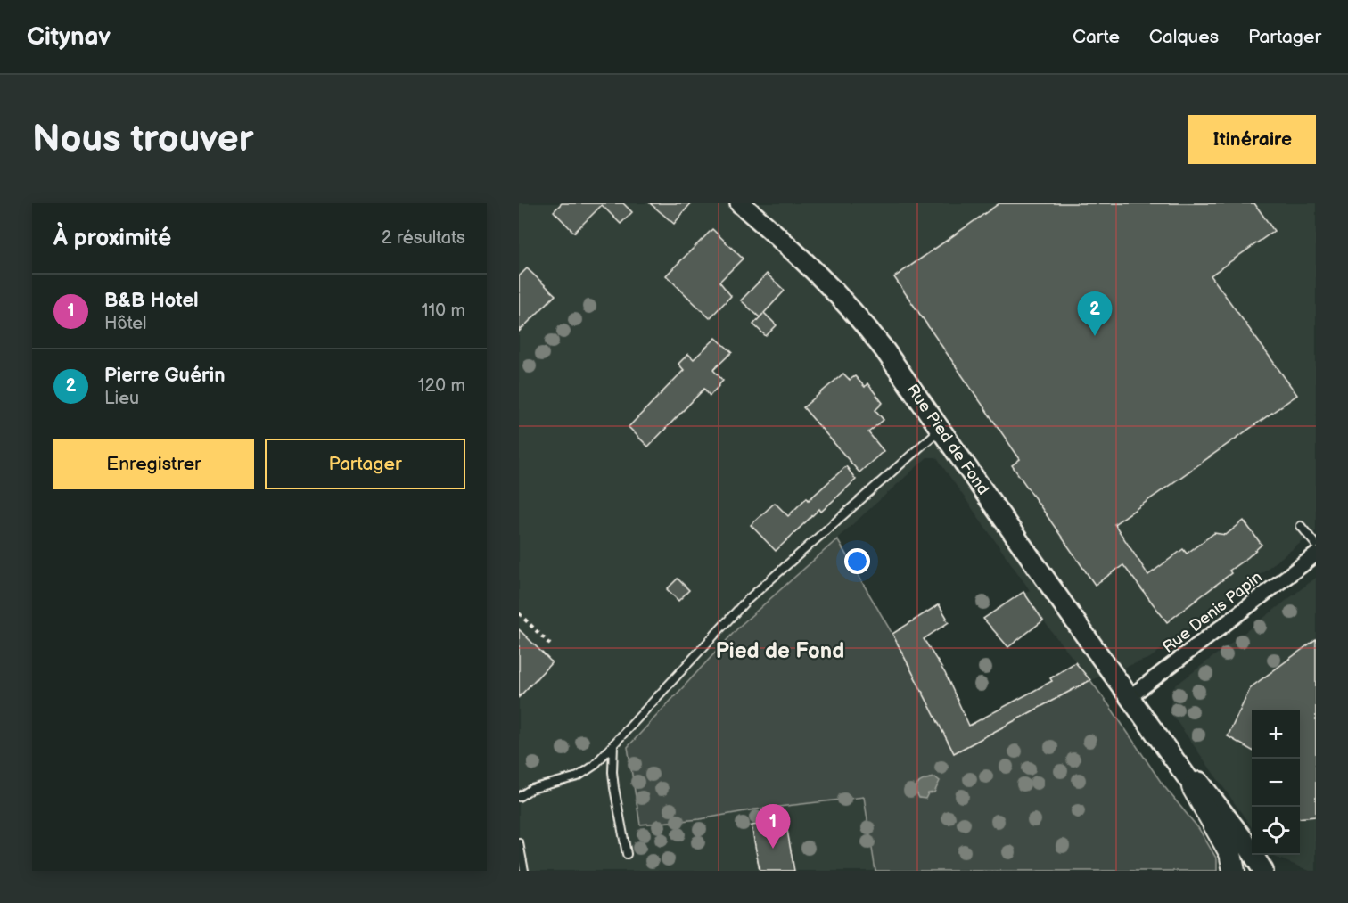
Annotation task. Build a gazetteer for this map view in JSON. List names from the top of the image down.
{
  "streets": {
    "main road": ["Rue Pied de Fond"],
    "street": ["Rue Denis Papin"]
  },
  "crossings": [
    ["Rue Pied de Fond", "Rue Denis Papin"]
  ],
  "districts": ["Pied de Fond"],
  "page": {
    "header": "Citynav",
    "nav": ["Carte", "Calques", "Partager"],
    "buttons": [
      "Itinéraire",
      ["Enregistrer", "Partager"]
    ],
    "title": "Nous trouver",
    "heading": ["À proximité", "2 résultats"],
    "list": [
      {
        "mark": "1",
        "name": "B&B Hotel",
        "note": "Hôtel",
        "value": "110 m"
      },
      {
        "mark": "2",
        "name": "Pierre Guérin",
        "note": "Lieu",
        "value": "120 m"
      }
    ],
    "pins": ["2", "1"],
    "map_buttons": ["+", "−"]
  }
}
